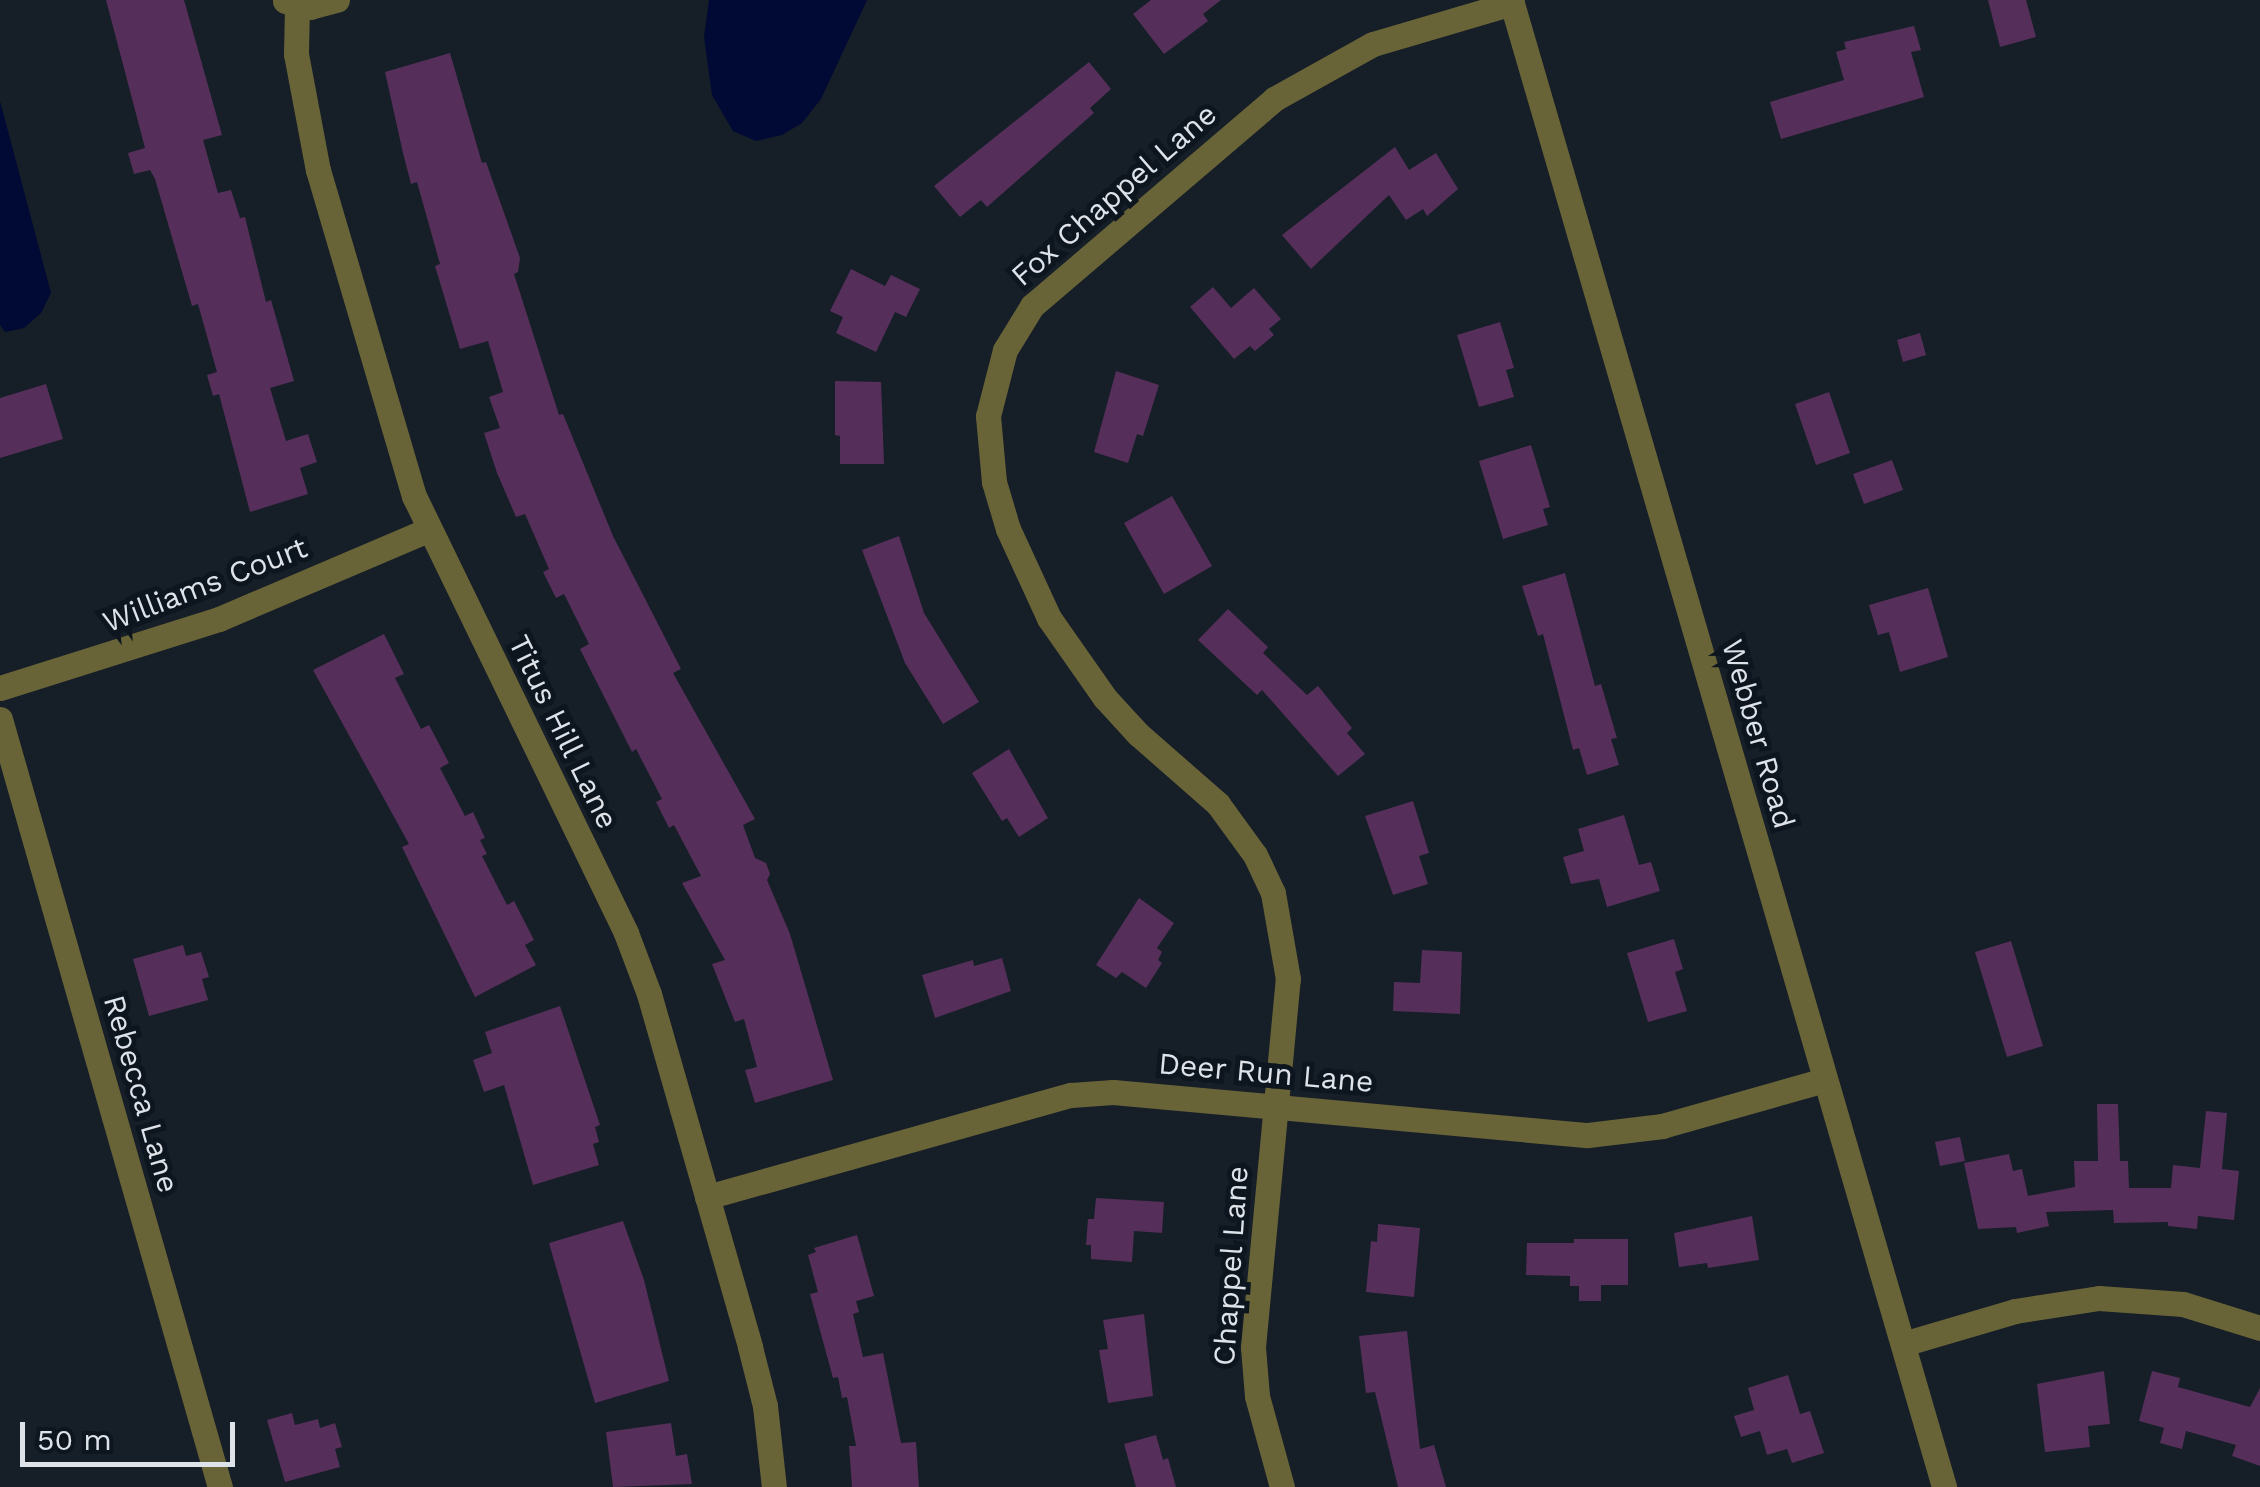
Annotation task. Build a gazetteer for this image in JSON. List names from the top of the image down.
{
  "streets": {
    "street": [
      "Fox Chappel Lane",
      "Williams Court",
      "Titus Hill Lane",
      "Webber Road",
      "Deer Run Lane",
      "Rebecca Lane",
      "Chappel Lane"
    ]
  },
  "crossings": [
    ["Fox Chappel Lane", "Webber Road"],
    ["Fox Chappel Lane", "Deer Run Lane"],
    ["Fox Chappel Lane", "Chappel Lane"],
    ["Williams Court", "Titus Hill Lane"],
    ["Titus Hill Lane", "Deer Run Lane"],
    ["Webber Road", "Deer Run Lane"],
    ["Deer Run Lane", "Chappel Lane"]
  ],
  "scale_bar": "50 m"
}
